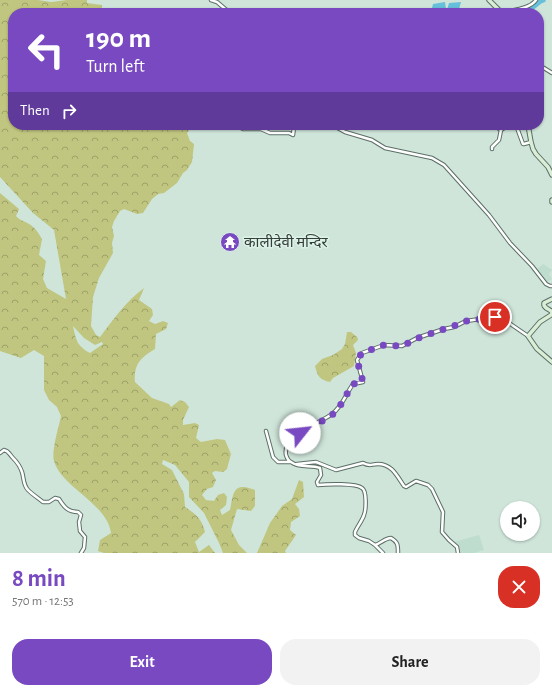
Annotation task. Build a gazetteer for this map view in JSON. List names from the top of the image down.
{
  "places": {
    "temple": ["कालीदेवी मन्दिर"]
  },
  "page": {
    "turn": ["190 m", "Turn left"],
    "then": "Then",
    "heading": ["8 min", "570 m · 12:53"],
    "buttons": ["Exit", "Share"]
  }
}
